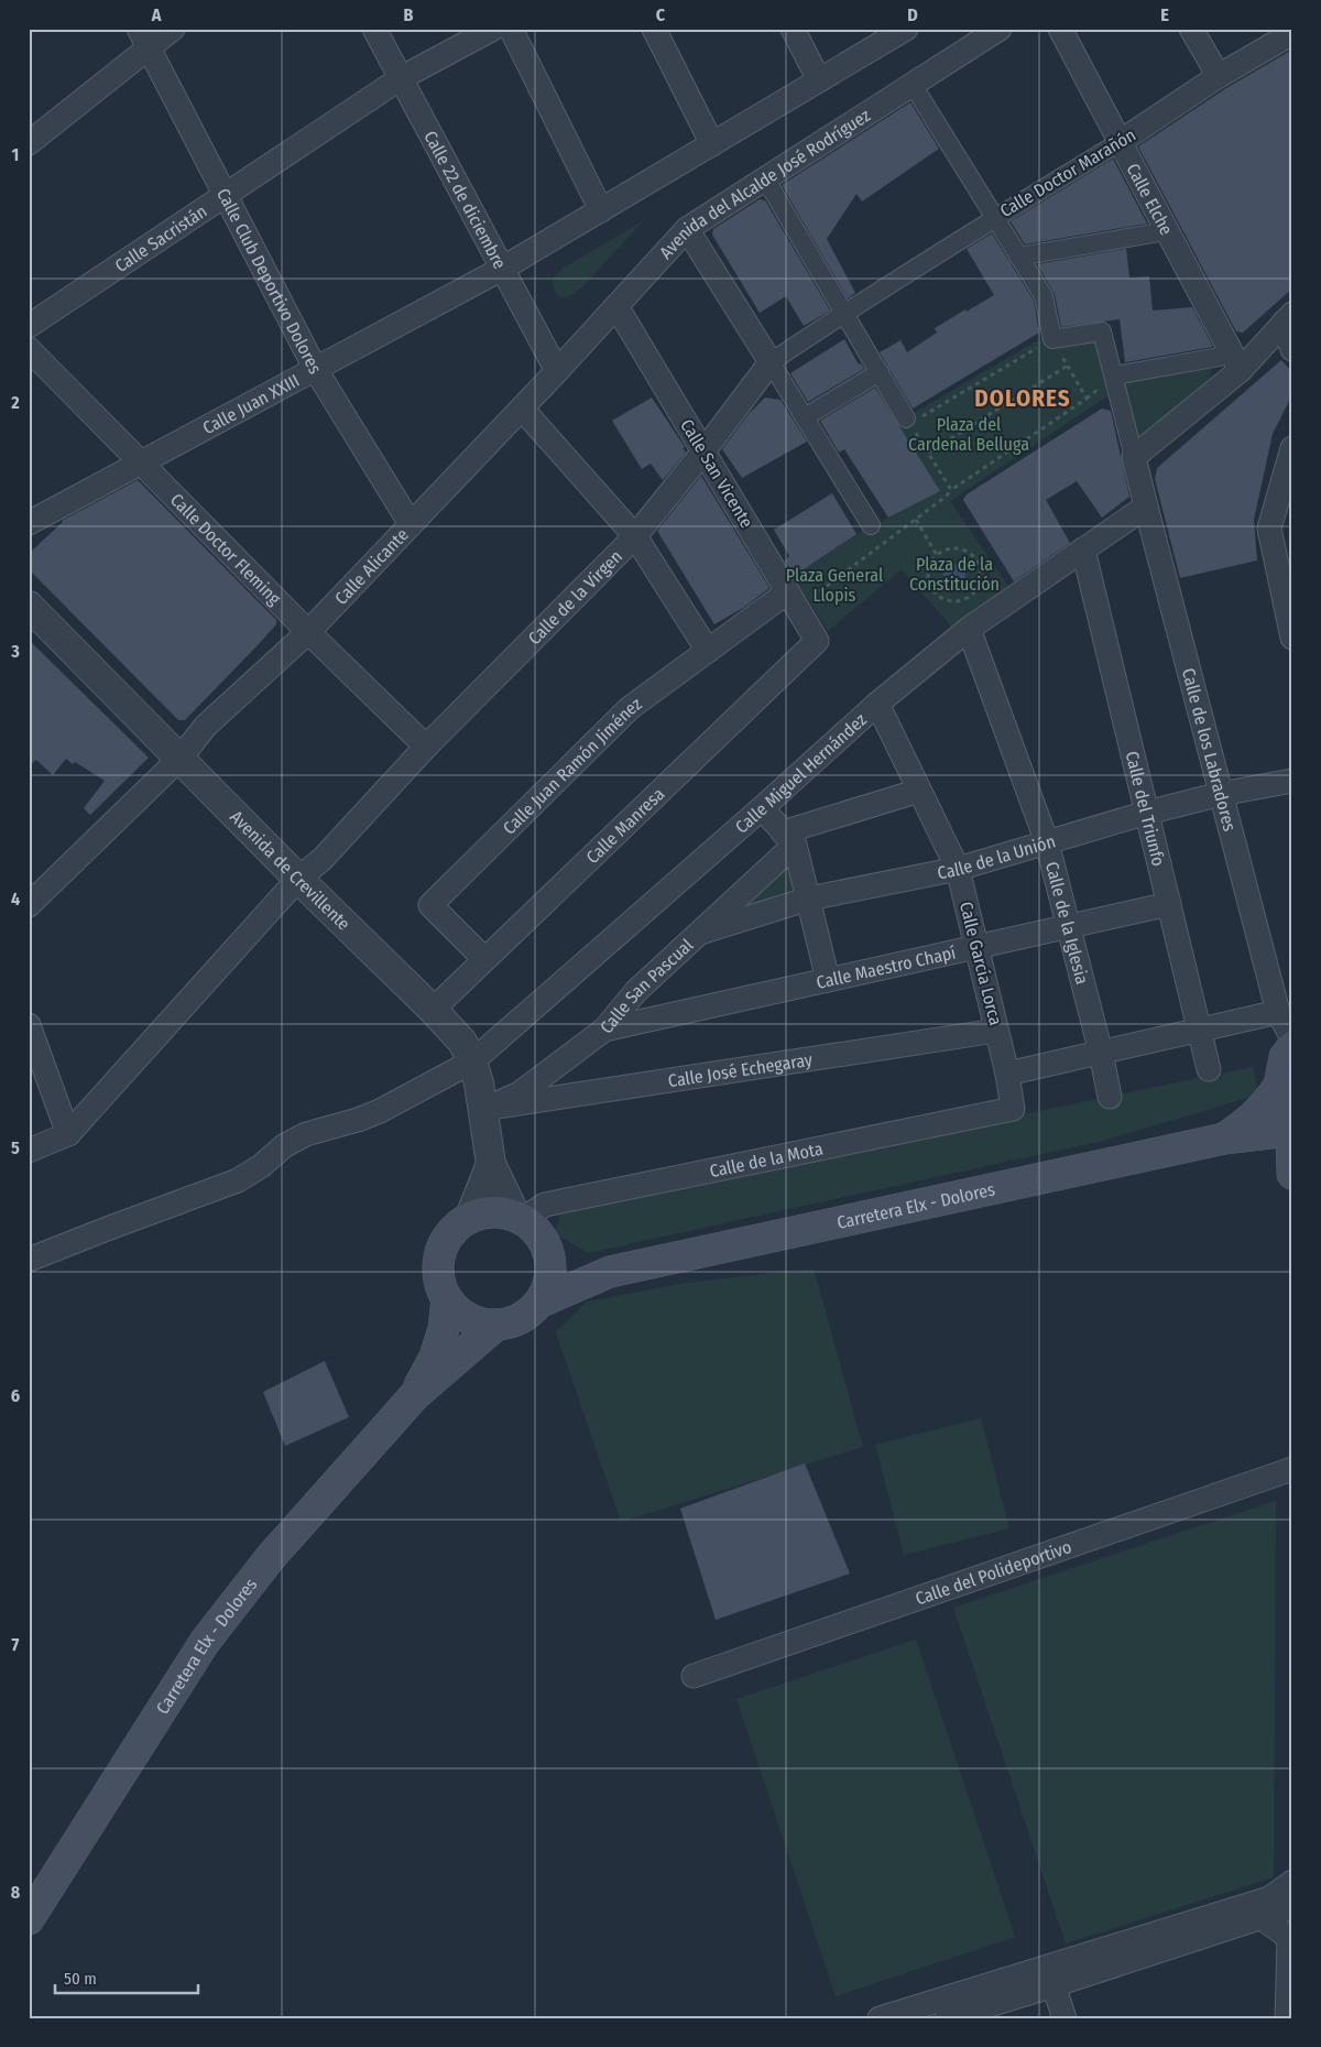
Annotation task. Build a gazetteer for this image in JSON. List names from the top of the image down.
{
  "streets": {
    "main road": ["Carretera Elx - Dolores"],
    "street": [
      "Calle Doctor Marañón",
      "Avenida del Alcalde José Rodríguez",
      "Calle 22 de diciembre",
      "Calle Elche",
      "Calle Sacristán",
      "Calle Club Deportivo Dolores",
      "Calle Juan XXIII",
      "Calle San Vicente",
      "Calle Doctor Fleming",
      "Calle Alicante",
      "Calle de la Virgen",
      "Calle de los Labradores",
      "Calle Juan Ramón Jiménez",
      "Calle Miguel Hernández",
      "Calle del Triunfo",
      "Calle Manresa",
      "Calle de la Unión",
      "Avenida de Crevillente",
      "Calle de la Iglesia",
      "Calle García Lorca",
      "Calle Maestro Chapí",
      "Calle San Pascual",
      "Calle José Echegaray",
      "Calle de la Mota",
      "Calle del Polideportivo"
    ]
  },
  "crossings": [
    ["Calle Doctor Marañón", "Calle Elche"],
    ["Calle Doctor Marañón", "Calle de la Virgen"],
    ["Avenida del Alcalde José Rodríguez", "Calle 22 de diciembre"],
    ["Avenida del Alcalde José Rodríguez", "Calle San Vicente"],
    ["Avenida del Alcalde José Rodríguez", "Calle Alicante"],
    ["Calle 22 de diciembre", "Calle Sacristán"],
    ["Calle 22 de diciembre", "Calle Juan XXIII"],
    ["Calle 22 de diciembre", "Calle Alicante"],
    ["Calle Sacristán", "Calle Club Deportivo Dolores"],
    ["Calle Club Deportivo Dolores", "Calle Juan XXIII"],
    ["Calle Club Deportivo Dolores", "Calle Alicante"],
    ["Calle Juan XXIII", "Calle Doctor Fleming"],
    ["Calle San Vicente", "Calle de la Virgen"],
    ["Calle San Vicente", "Calle Juan Ramón Jiménez"],
    ["Calle San Vicente", "Calle Manresa"],
    ["Calle Doctor Fleming", "Calle Alicante"],
    ["Calle Doctor Fleming", "Calle de la Virgen"],
    ["Calle Alicante", "Avenida de Crevillente"],
    ["Calle de la Virgen", "Avenida de Crevillente"],
    ["Calle de los Labradores", "Calle Miguel Hernández"],
    ["Calle de los Labradores", "Calle de la Unión"],
    ["Calle Juan Ramón Jiménez", "Calle Manresa"],
    ["Calle Miguel Hernández", "Calle del Triunfo"],
    ["Calle Miguel Hernández", "Avenida de Crevillente"],
    ["Calle Miguel Hernández", "Calle de la Iglesia"],
    ["Calle Miguel Hernández", "Calle García Lorca"],
    ["Calle del Triunfo", "Calle de la Unión"],
    ["Calle del Triunfo", "Calle Maestro Chapí"],
    ["Calle Manresa", "Avenida de Crevillente"],
    ["Calle de la Unión", "Calle de la Iglesia"],
    ["Calle de la Unión", "Calle García Lorca"],
    ["Calle de la Unión", "Calle San Pascual"],
    ["Avenida de Crevillente", "Calle San Pascual"],
    ["Avenida de Crevillente", "Calle José Echegaray"],
    ["Avenida de Crevillente", "Calle de la Mota"],
    ["Avenida de Crevillente", "Carretera Elx - Dolores"],
    ["Calle de la Iglesia", "Calle Maestro Chapí"],
    ["Calle García Lorca", "Calle Maestro Chapí"],
    ["Calle García Lorca", "Calle José Echegaray"],
    ["Calle García Lorca", "Calle de la Mota"],
    ["Calle Maestro Chapí", "Calle San Pascual"],
    ["Calle San Pascual", "Calle José Echegaray"],
    ["Calle de la Mota", "Carretera Elx - Dolores"]
  ],
  "districts": ["DOLORES"],
  "parks": ["Plaza del Cardenal Belluga", "Plaza de la Constitución", "Plaza General Llopis"],
  "scale_bar": "50 m",
  "grid": {
    "columns": [
      "A",
      "B",
      "C",
      "D",
      "E"
    ],
    "rows": [
      "1",
      "2",
      "3",
      "4",
      "5",
      "6",
      "7",
      "8"
    ]
  }
}
